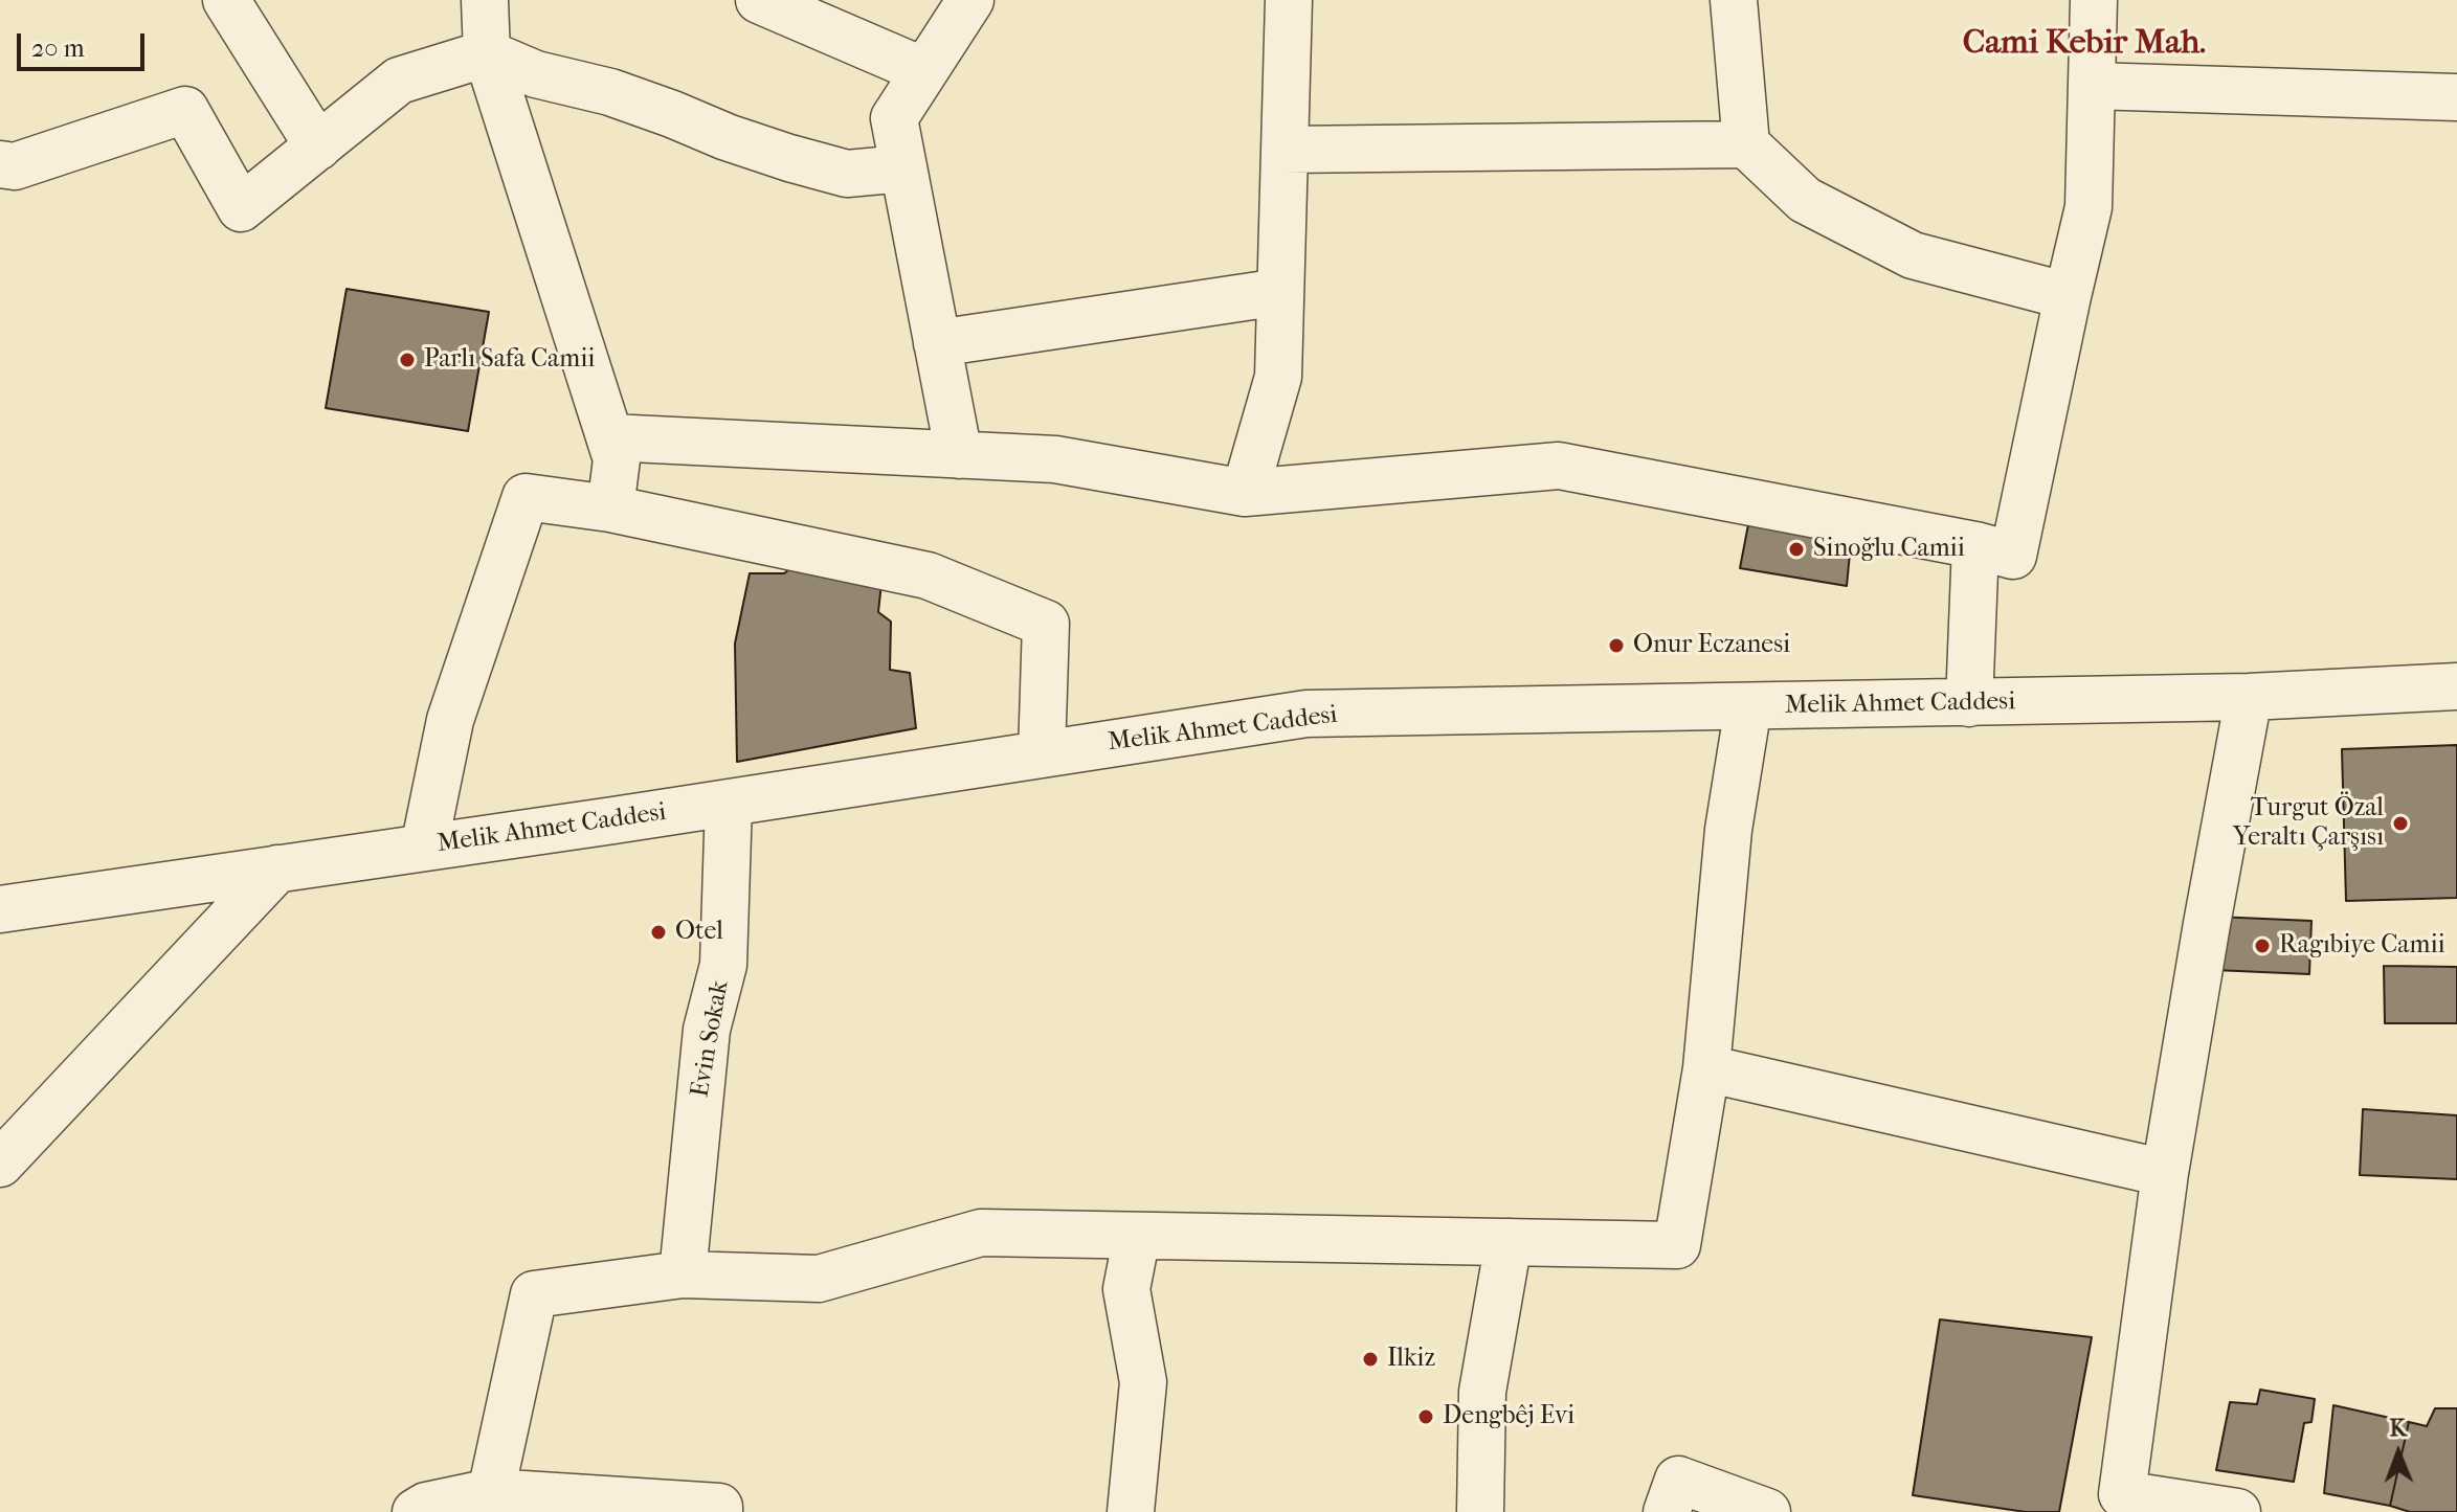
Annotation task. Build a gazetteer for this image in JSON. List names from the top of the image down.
{
  "streets": {
    "street": ["Melik Ahmet Caddesi", "Evin Sokak"]
  },
  "crossings": [
    ["Melik Ahmet Caddesi", "Evin Sokak"]
  ],
  "districts": ["Cami Kebir Mah."],
  "places": [
    "Parlı Safa Camii",
    "Sinoğlu Camii",
    "Onur Eczanesi",
    "Turgut Özal Yeraltı Çarşısı",
    "Otel",
    "Ragıbiye Camii",
    "Ilkiz",
    "Dengbêj Evi"
  ],
  "scale_bar": "20 m",
  "north": "top"
}
